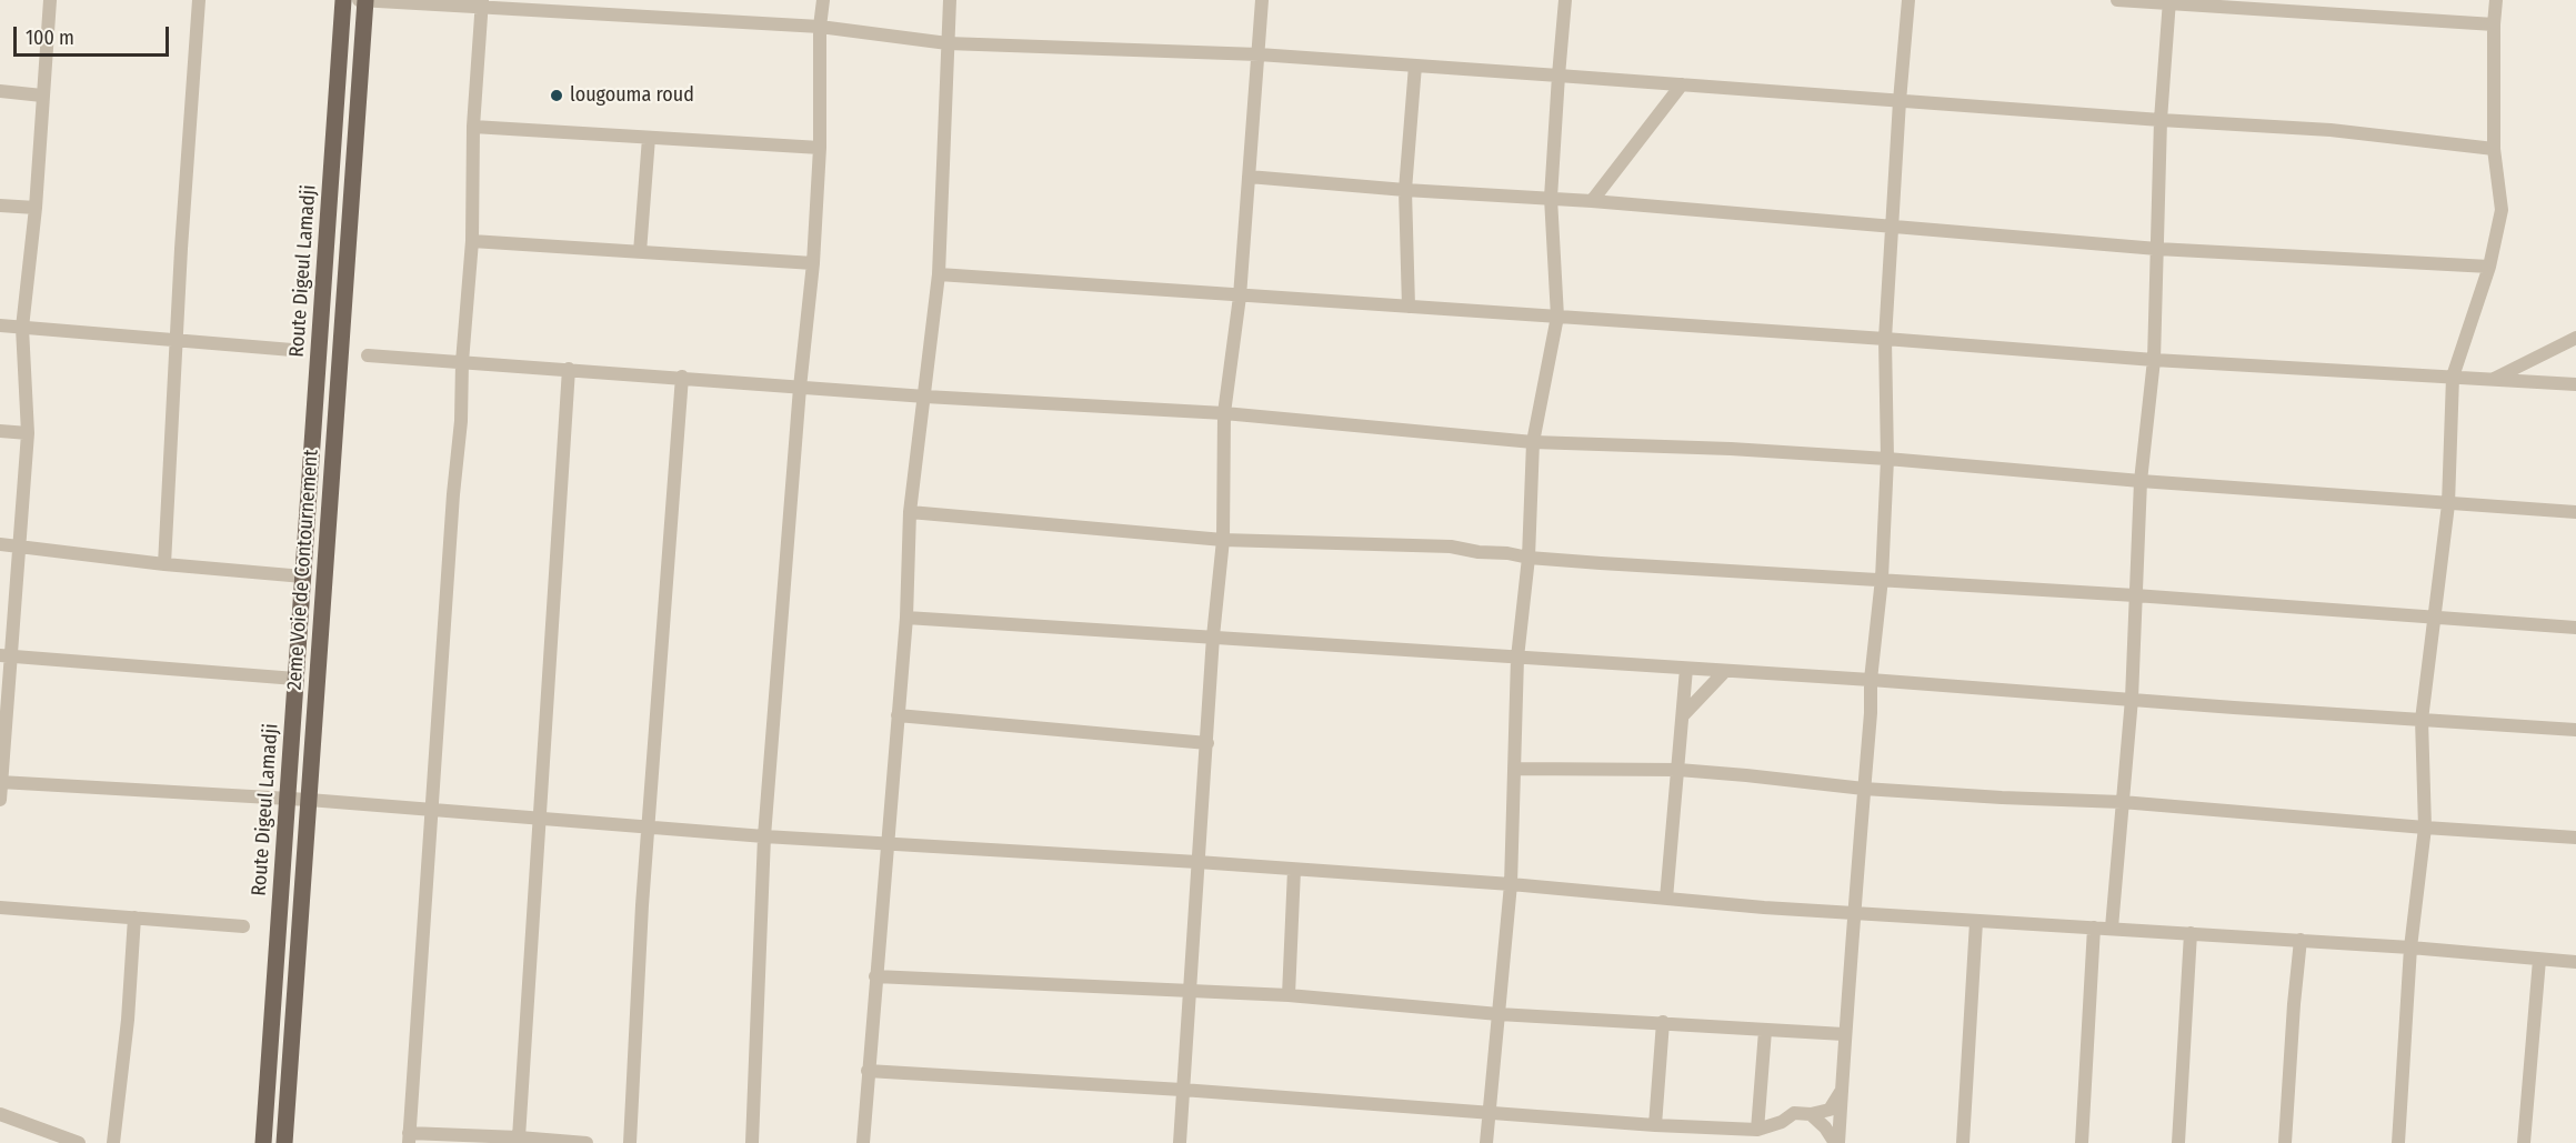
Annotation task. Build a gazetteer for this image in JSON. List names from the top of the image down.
{
  "streets": {
    "main road": ["Route Digeul Lamadji", "2eme Voie de Contournement"]
  },
  "places": ["lougouma roud"],
  "scale_bar": "100 m"
}
